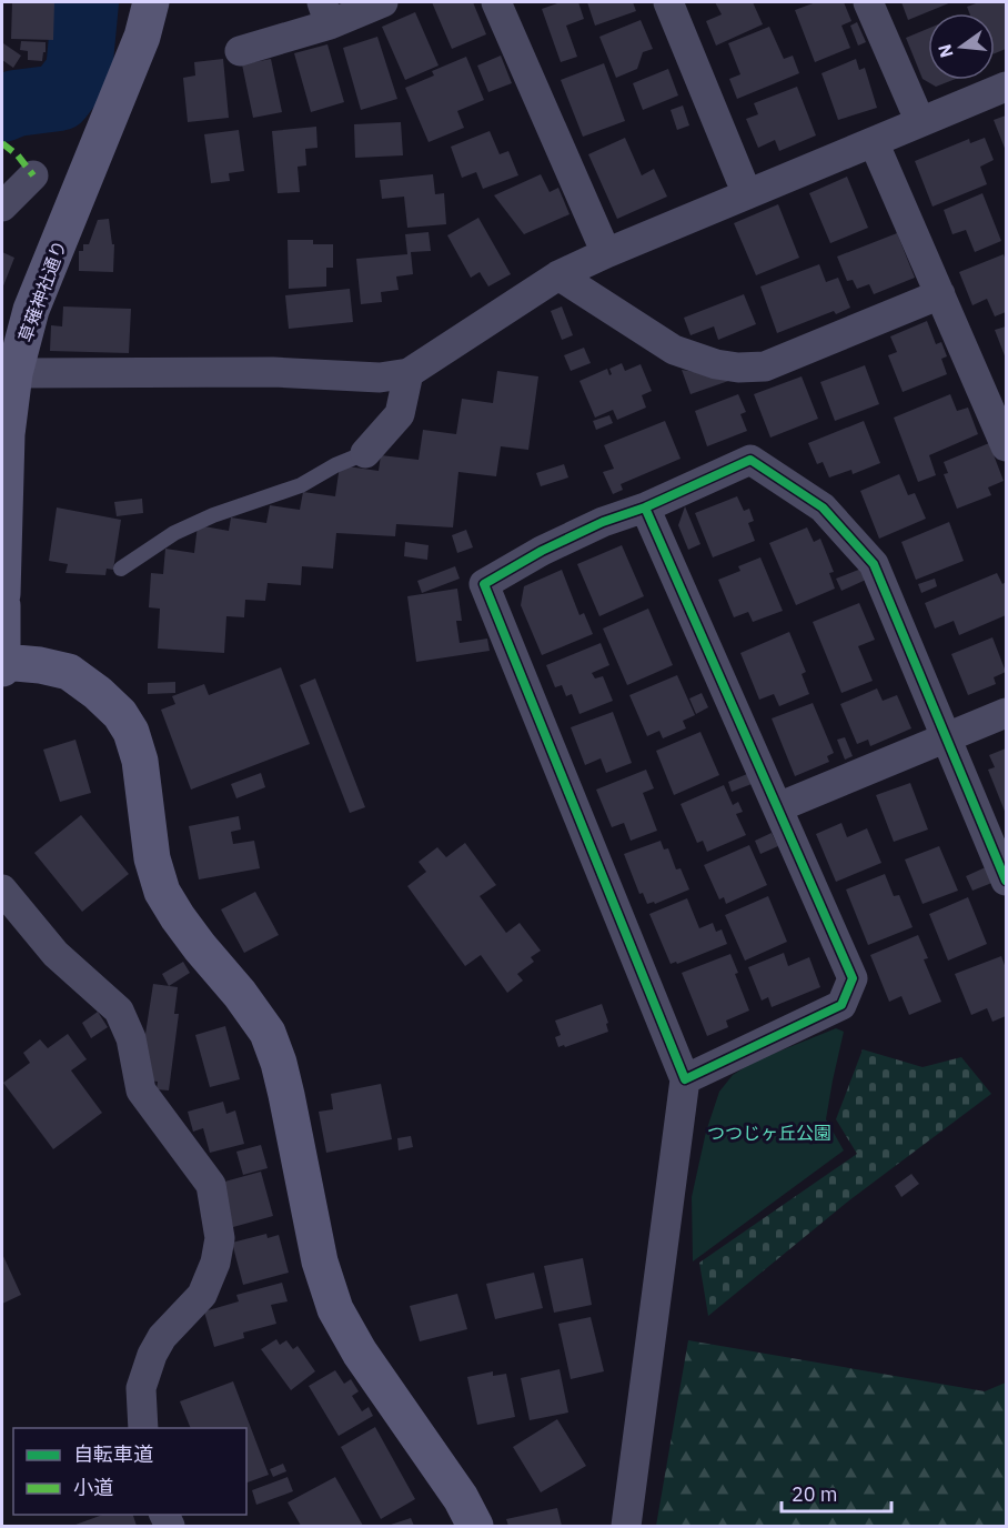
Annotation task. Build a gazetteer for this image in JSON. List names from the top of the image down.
{
  "streets": {
    "street": ["草薙神社通り"]
  },
  "parks": ["つつじヶ丘公園"],
  "legend": ["自転車道", "小道"],
  "scale_bar": "20 m",
  "north": "left"
}
